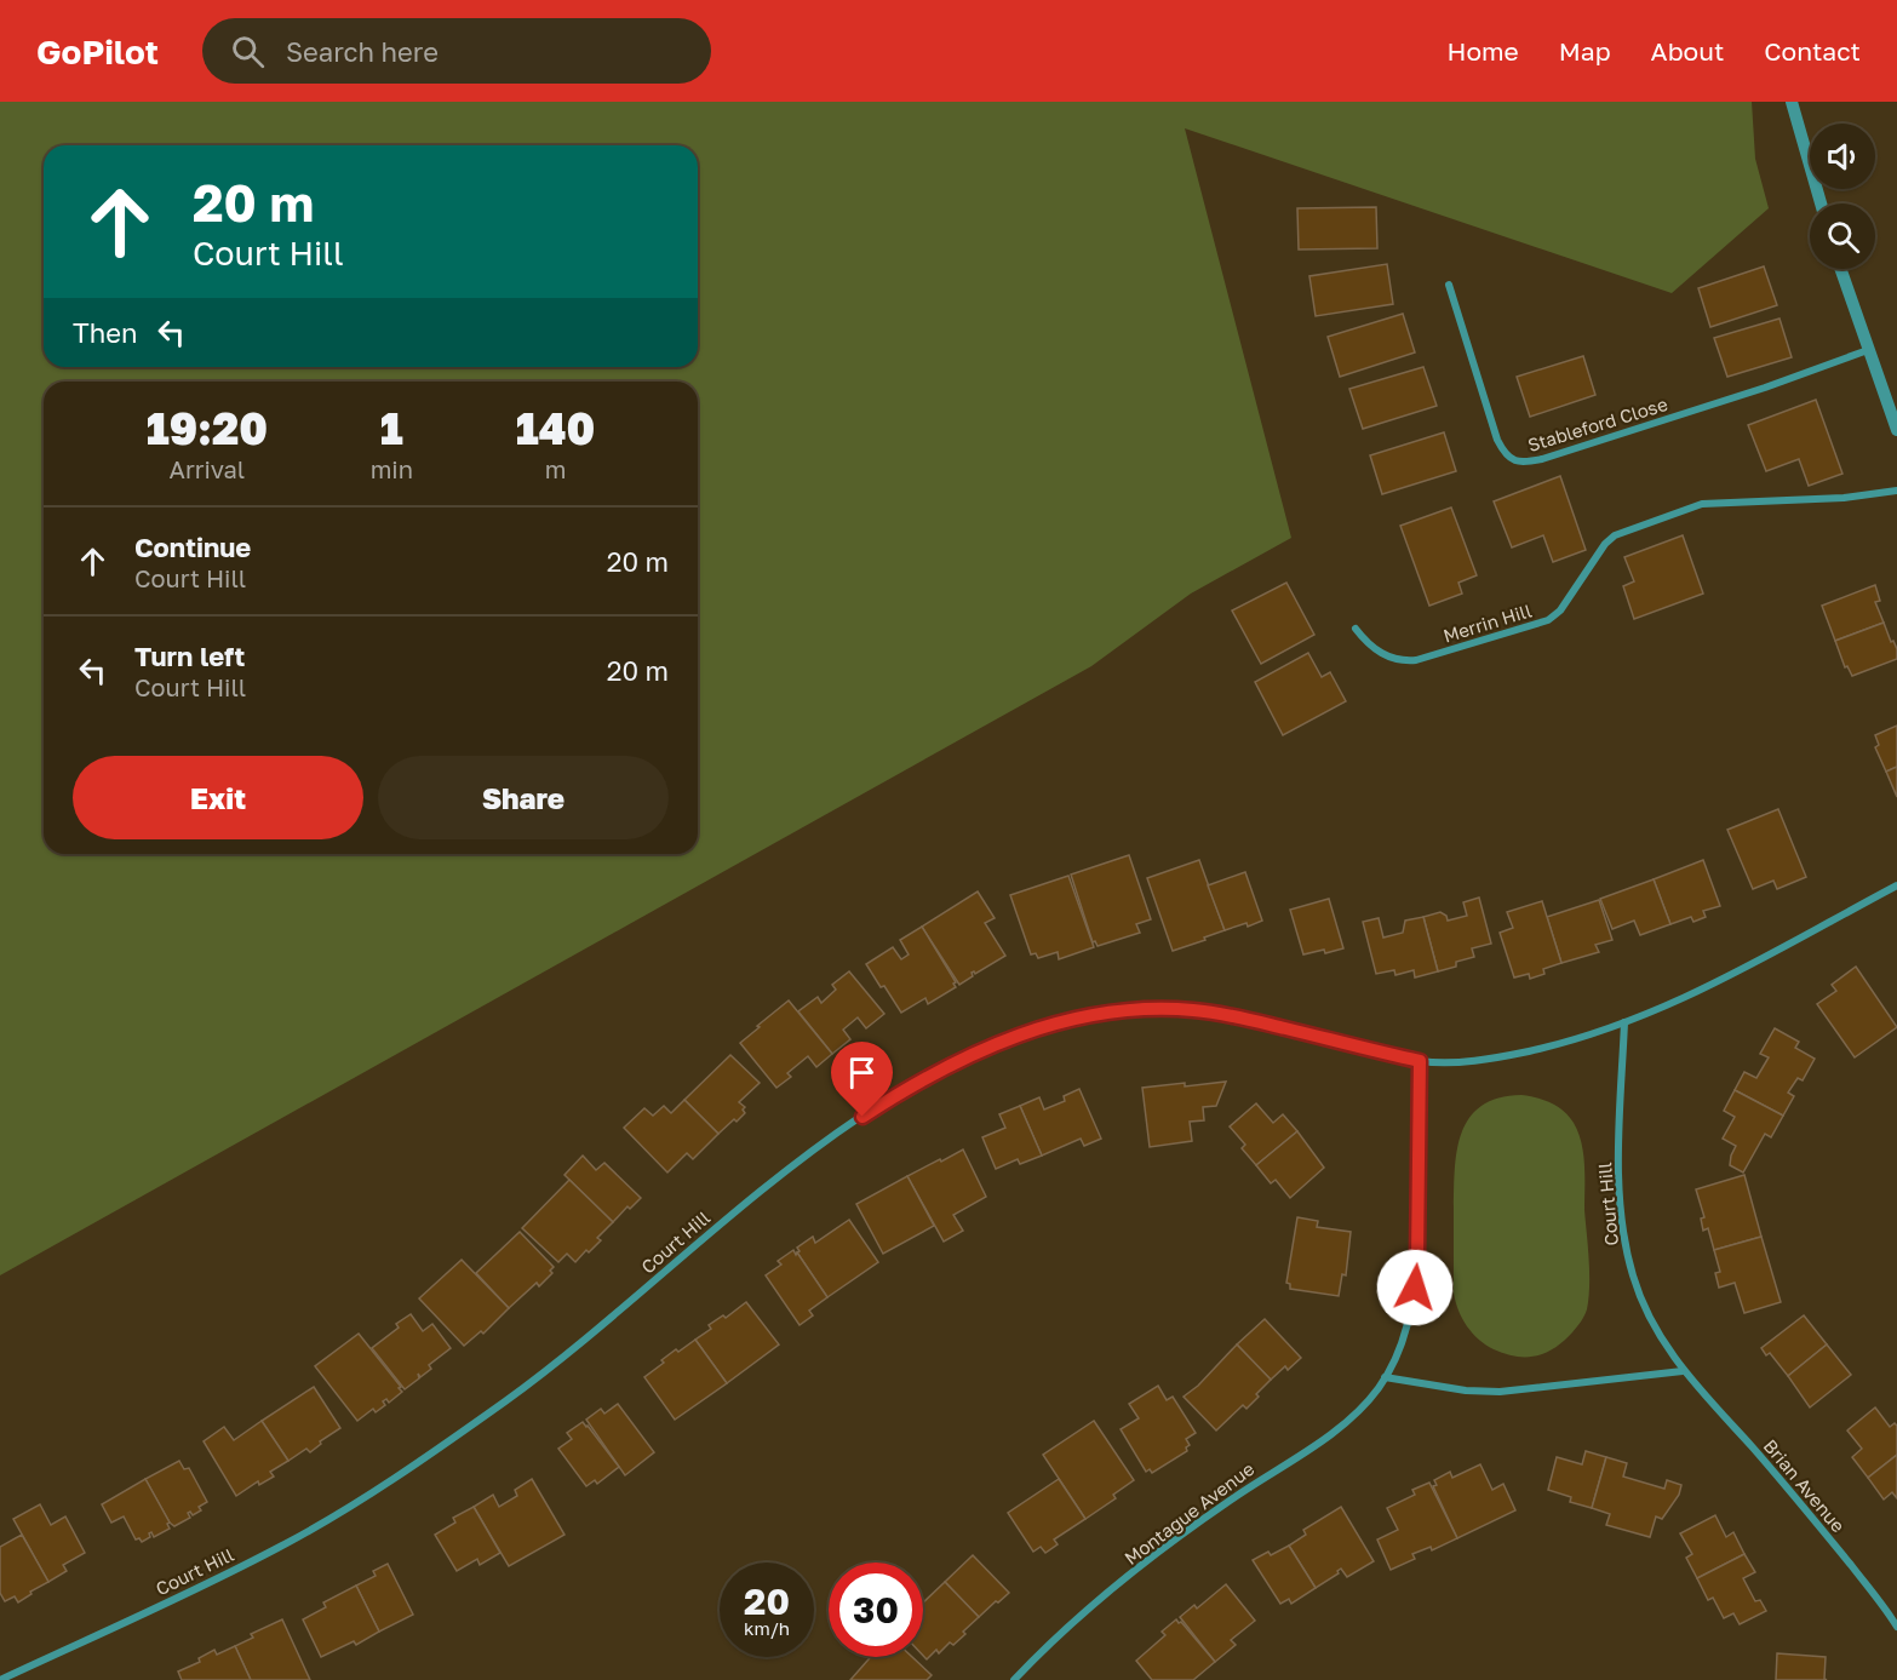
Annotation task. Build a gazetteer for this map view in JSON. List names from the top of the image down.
{
  "streets": {
    "street": [
      "Stableford Close",
      "Merrin Hill",
      "Court Hill",
      "Brian Avenue",
      "Montague Avenue"
    ]
  },
  "crossings": [
    ["Court Hill", "Brian Avenue"],
    ["Court Hill", "Montague Avenue"]
  ],
  "page": {
    "header": "GoPilot",
    "search": "Search here",
    "nav": [
      "Home",
      "Map",
      "About",
      "Contact"
    ],
    "turn": ["20 m", "Court Hill"],
    "then": "Then",
    "eta": [
      "19:20",
      "Arrival",
      "1",
      "min",
      "140",
      "m"
    ],
    "list": [
      {
        "name": "Continue",
        "note": "Court Hill",
        "value": "20 m"
      },
      {
        "name": "Turn left",
        "note": "Court Hill",
        "value": "20 m"
      }
    ],
    "buttons": ["Exit", "Share"],
    "speed": "20 km/h",
    "limit": "30"
  }
}
